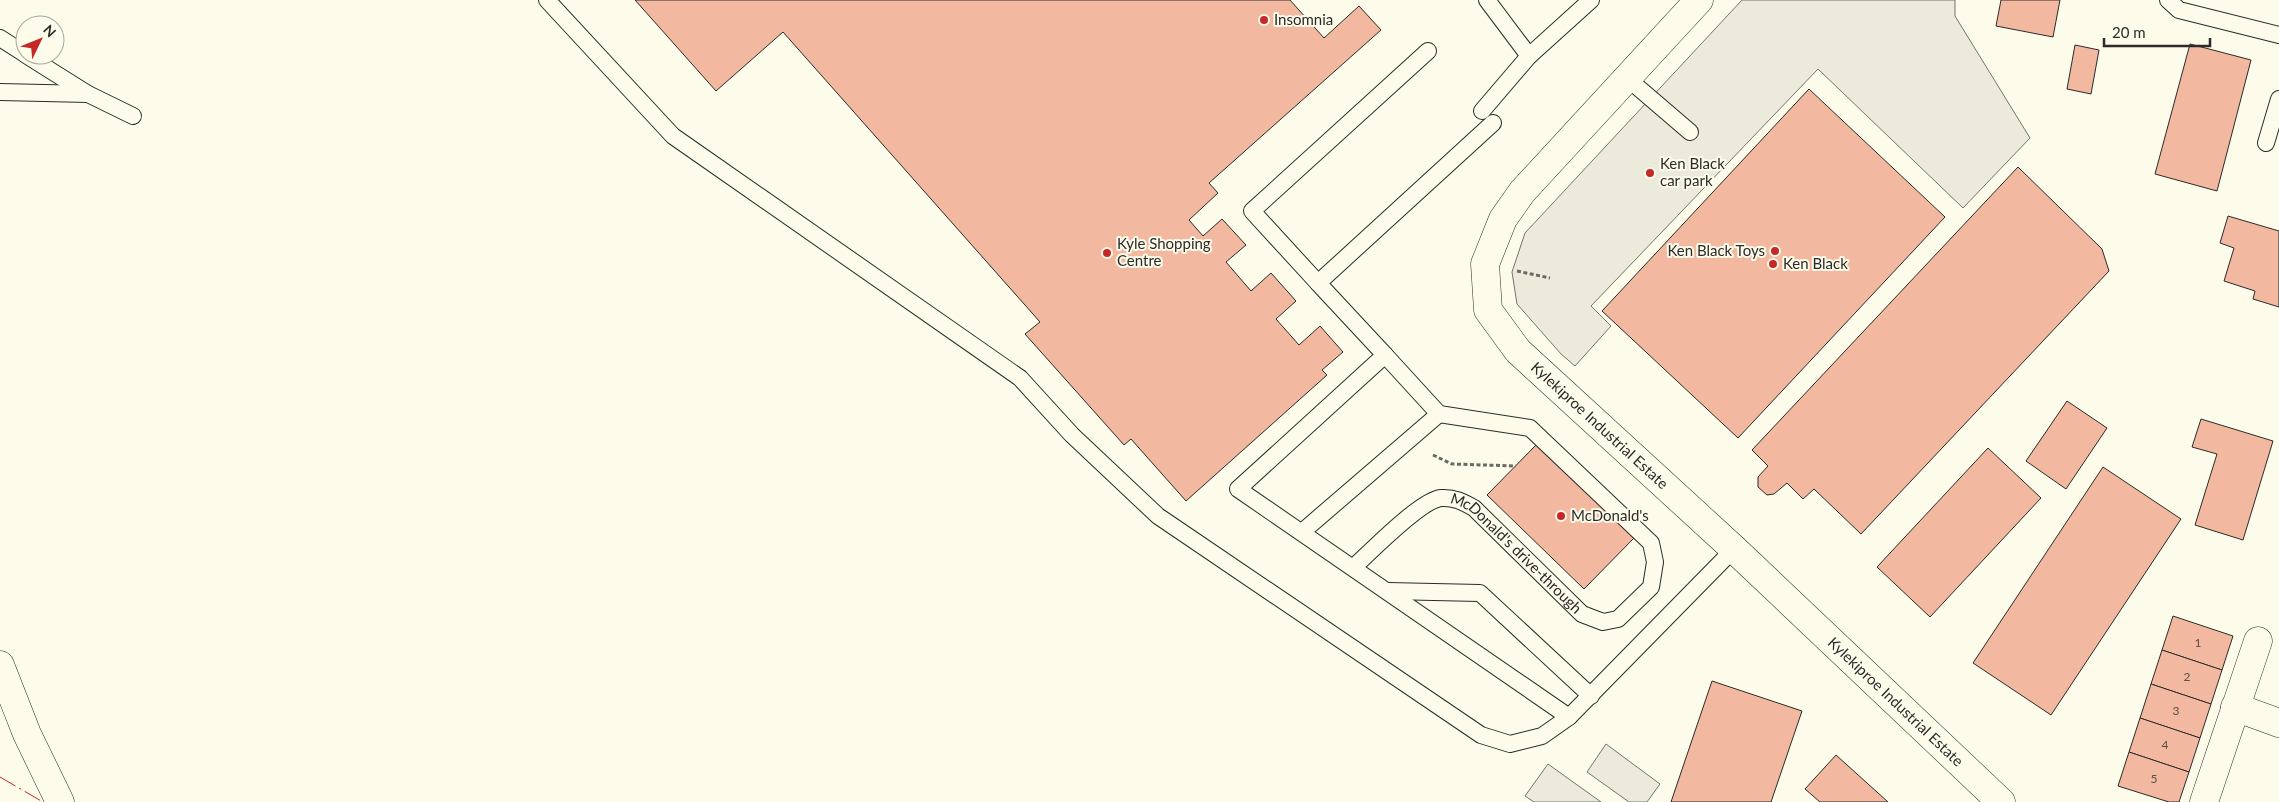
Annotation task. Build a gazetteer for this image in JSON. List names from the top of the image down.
{
  "streets": {
    "street": ["Kylekiproe Industrial Estate"],
    "lane": ["McDonald's drive-through"]
  },
  "places": [
    "Insomnia",
    "Ken Black car park",
    "Ken Black Toys",
    "Kyle Shopping Centre",
    "Ken Black",
    "McDonald's"
  ],
  "house_numbers": [
    "1",
    "2",
    "3",
    "4",
    "5"
  ],
  "scale_bar": "20 m",
  "north": "top right"
}
